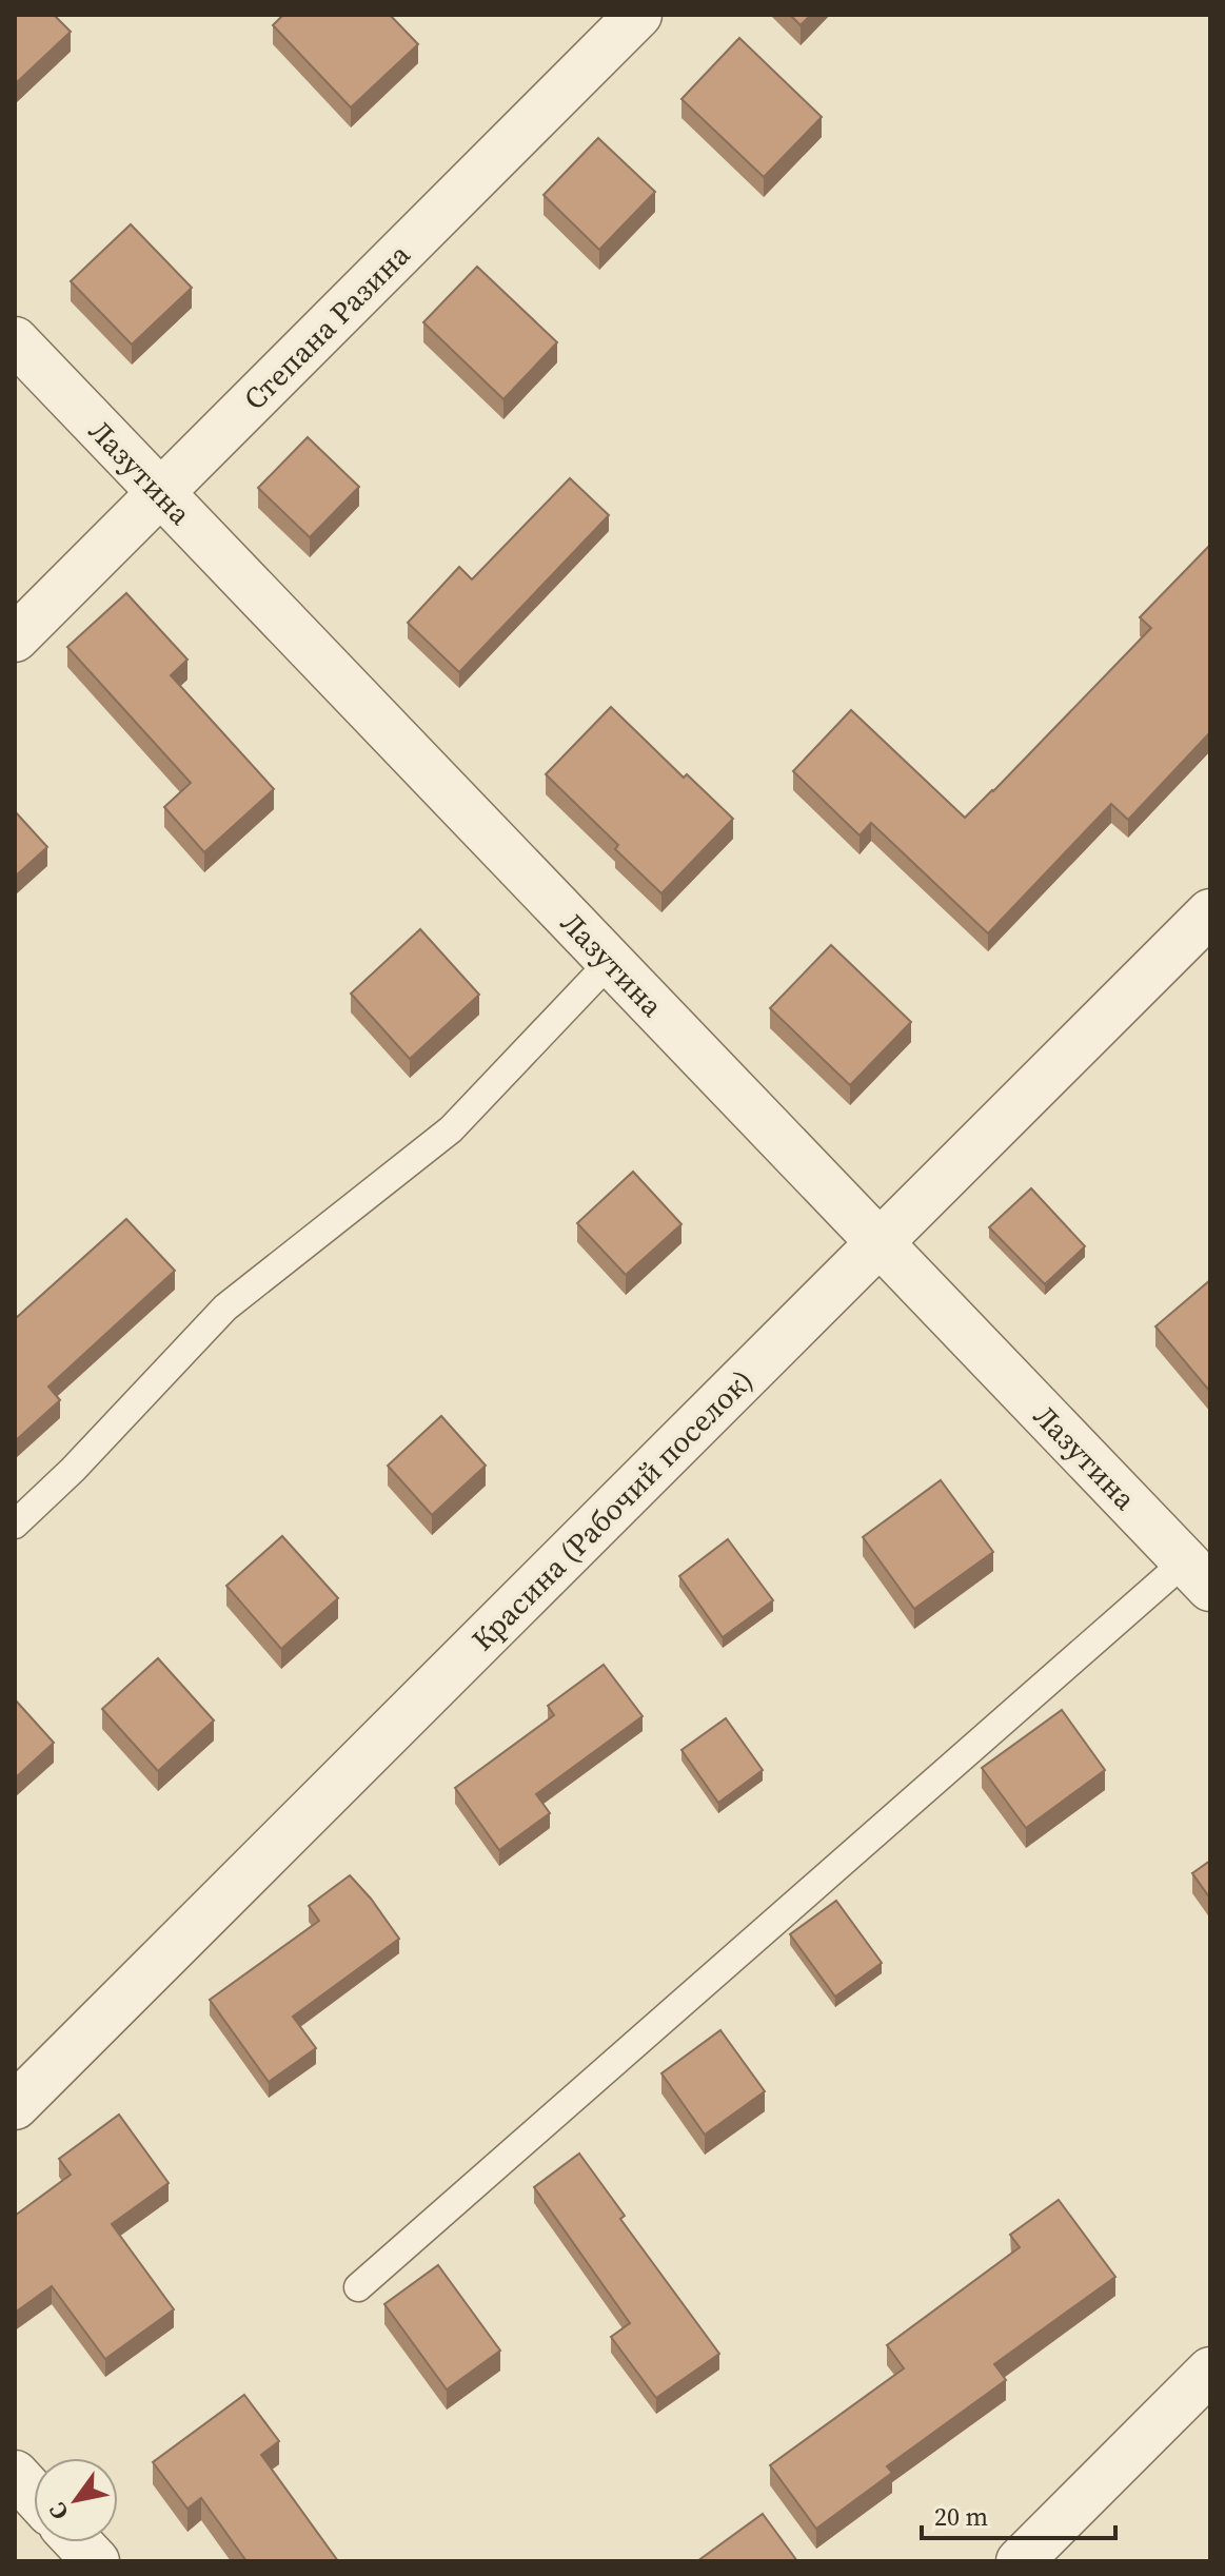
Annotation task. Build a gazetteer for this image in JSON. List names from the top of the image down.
{
  "streets": {
    "street": ["Степана Разина", "Лазутина", "Красина (Рабочий поселок)"]
  },
  "crossings": [
    ["Степана Разина", "Лазутина"],
    ["Лазутина", "Красина (Рабочий поселок)"]
  ],
  "scale_bar": "20 m",
  "north": "bottom left"
}
